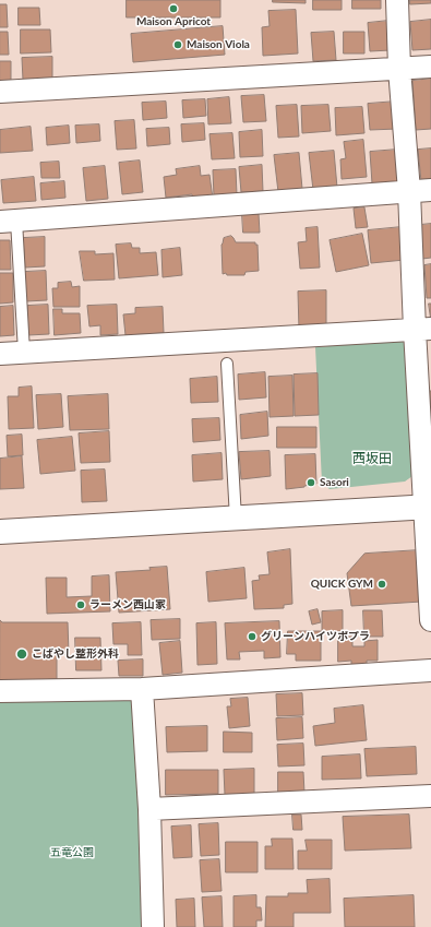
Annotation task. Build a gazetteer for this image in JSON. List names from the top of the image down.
{
  "districts": ["西坂田"],
  "parks": ["五竜公園"],
  "places": [
    "Maison Apricot",
    "Maison Viola",
    "Sasori",
    "QUICK GYM",
    "ラーメン西山家",
    "グリーンハイツポプラ",
    "こばやし整形外科"
  ]
}
